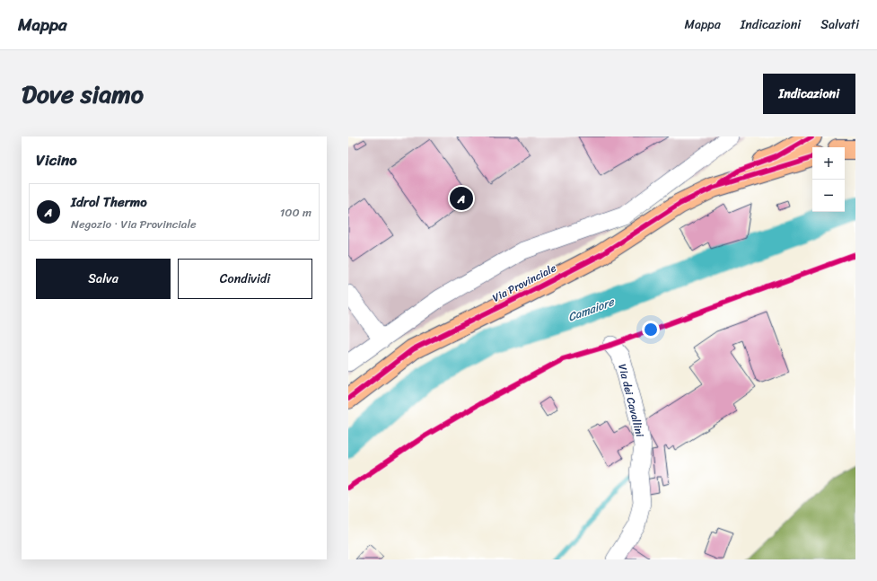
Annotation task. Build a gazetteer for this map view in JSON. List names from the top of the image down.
{
  "streets": {
    "main road": ["Via Provinciale"],
    "street": ["Via dei Cavallini"]
  },
  "water": ["Camaiore"],
  "page": {
    "header": "Mappa",
    "nav": ["Mappa", "Indicazioni", "Salvati"],
    "title": "Dove siamo",
    "buttons": [
      "Indicazioni",
      ["Salva", "Condividi"]
    ],
    "heading": "Vicino",
    "map_buttons": ["+", "−"],
    "list": [
      {
        "mark": "A",
        "name": "Idrol Thermo",
        "note": "Negozio · Via Provinciale",
        "value": "100 m"
      }
    ],
    "pins": "A"
  }
}
